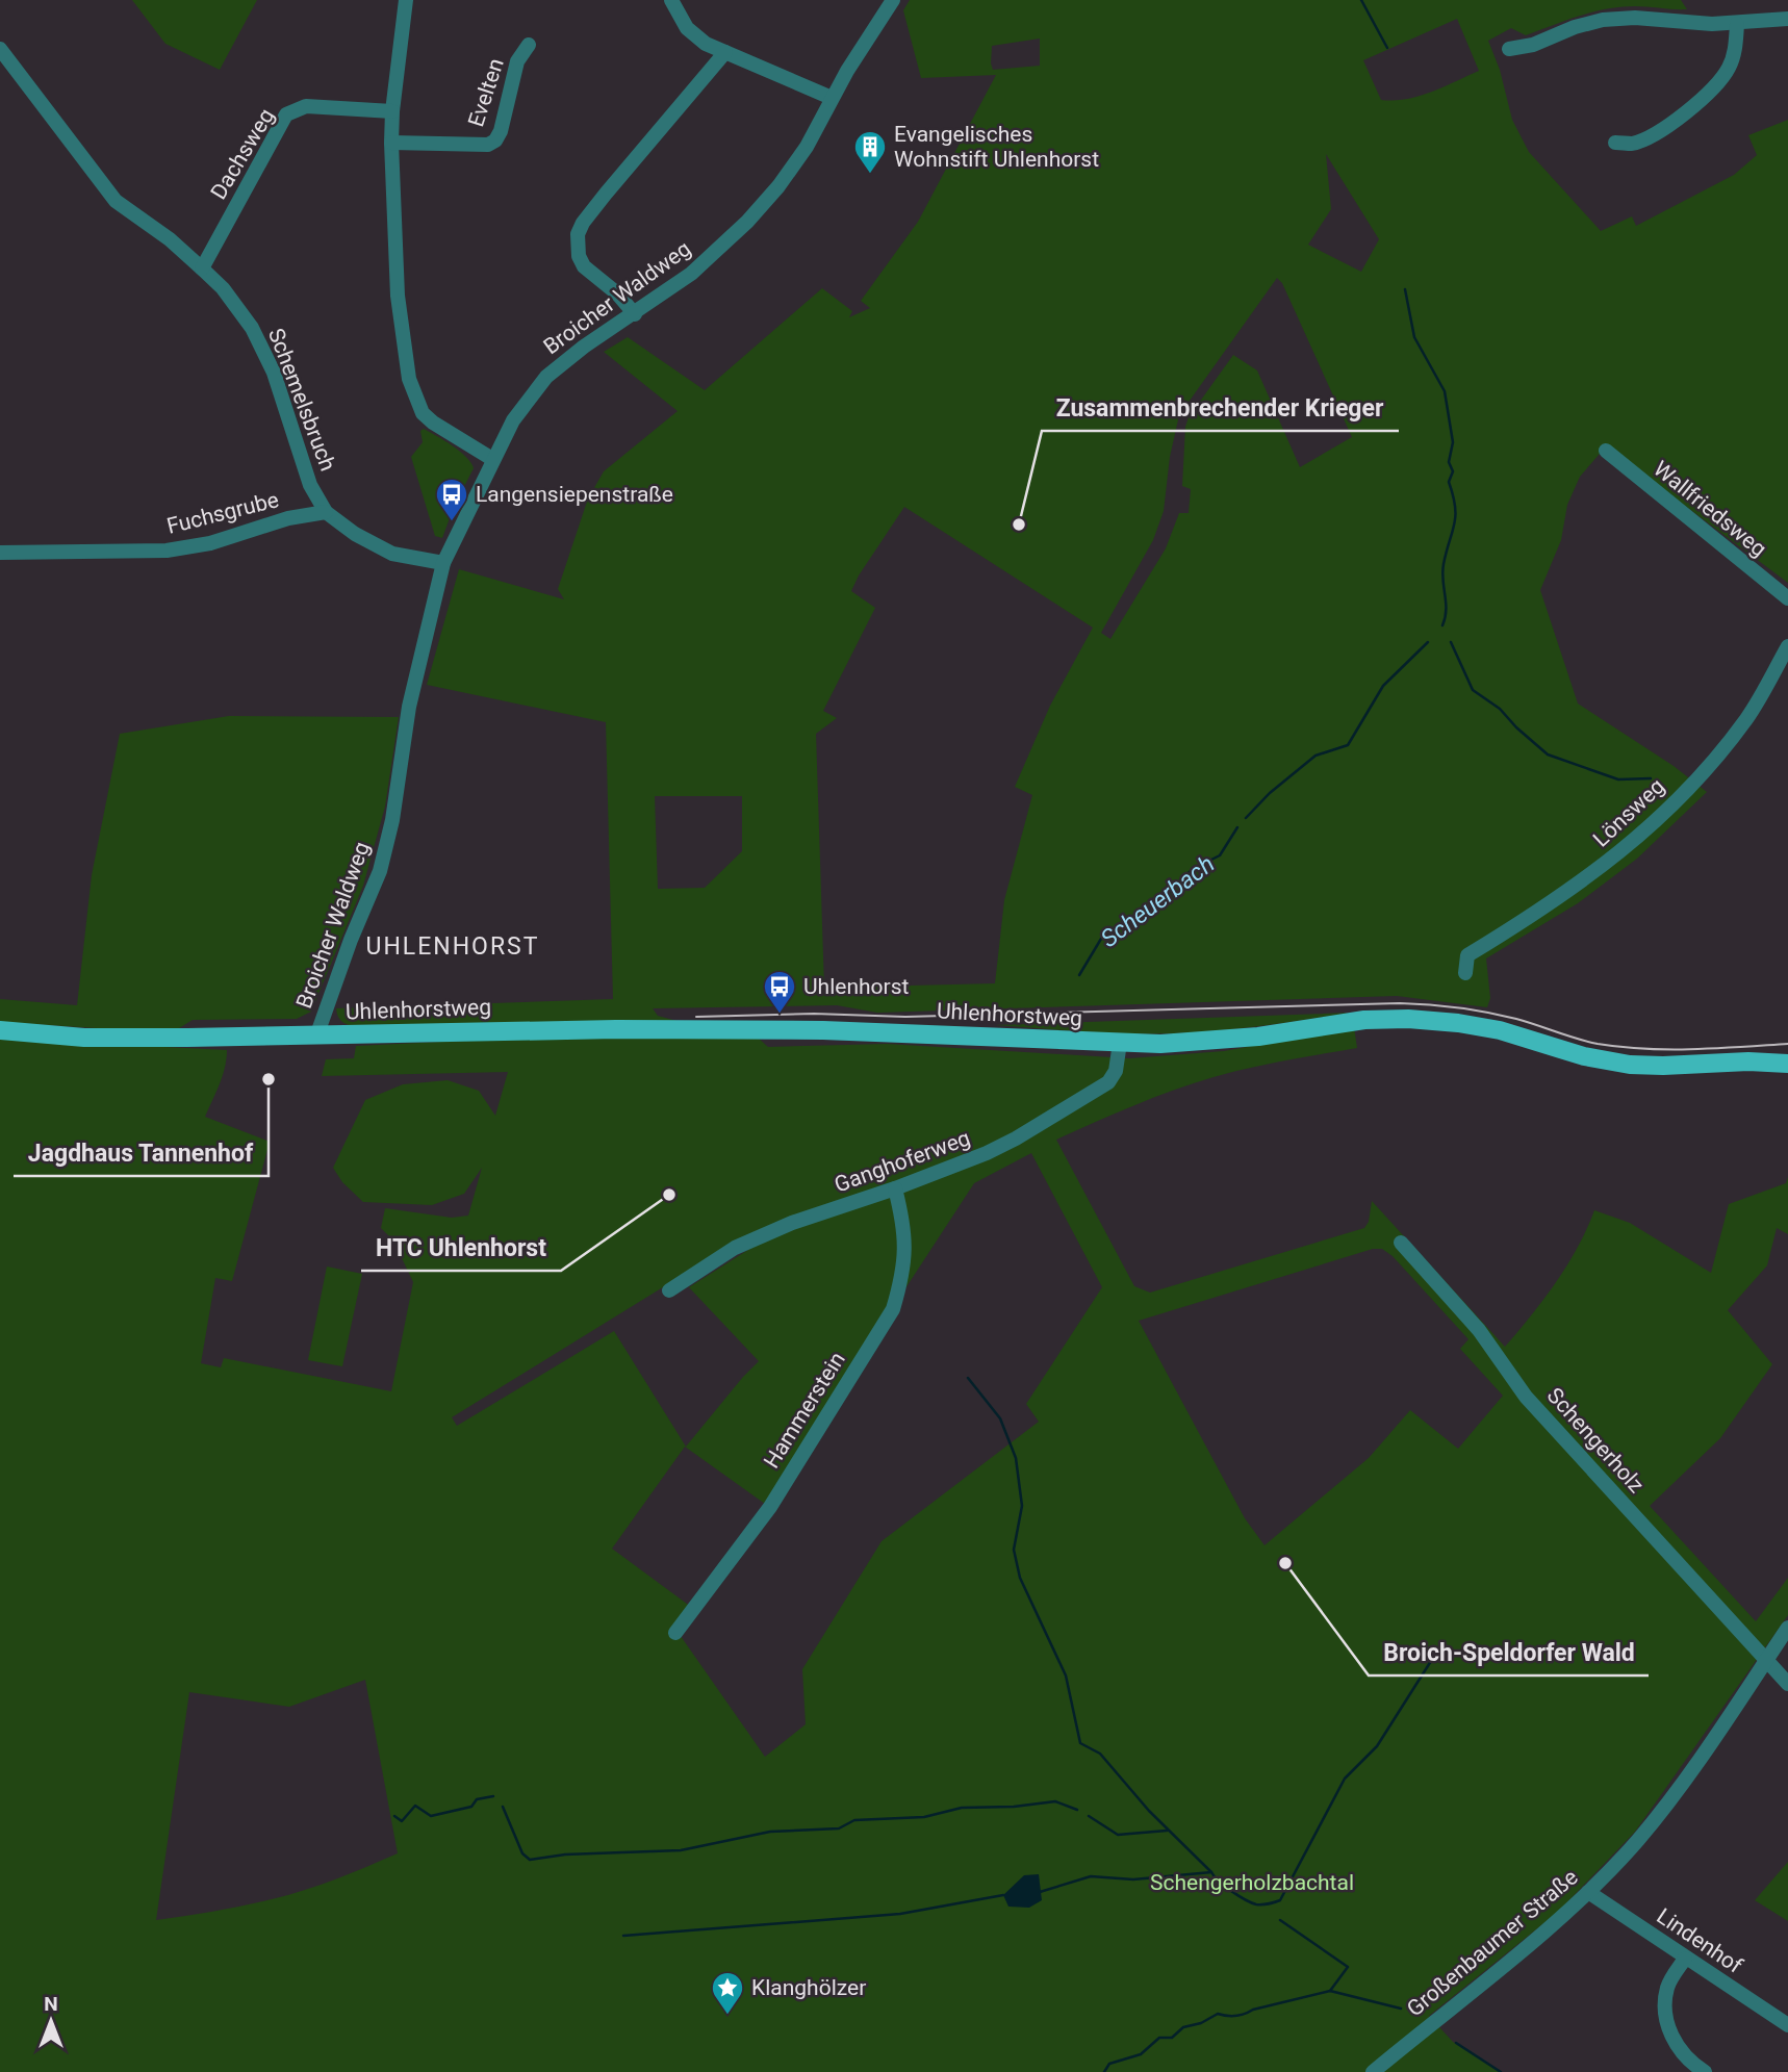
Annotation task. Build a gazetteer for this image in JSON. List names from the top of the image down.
{
  "streets": {
    "main road": ["Uhlenhorstweg"],
    "street": [
      "Evelten",
      "Dachsweg",
      "Broicher Waldweg",
      "Schemelsbruch",
      "Wallfriedsweg",
      "Fuchsgrube",
      "Lönsweg",
      "Ganghoferweg",
      "Hammerstein",
      "Schengerholz",
      "Lindenhof",
      "Großenbaumer Straße"
    ]
  },
  "crossings": [
    ["Dachsweg", "Schemelsbruch"],
    ["Broicher Waldweg", "Uhlenhorstweg"],
    ["Schemelsbruch", "Fuchsgrube"],
    ["Uhlenhorstweg", "Ganghoferweg"],
    ["Ganghoferweg", "Hammerstein"],
    ["Schengerholz", "Großenbaumer Straße"],
    ["Lindenhof", "Großenbaumer Straße"]
  ],
  "districts": ["UHLENHORST"],
  "water": ["Scheuerbach"],
  "parks": ["Schengerholzbachtal"],
  "places": {
    "building": ["Evangelisches Wohnstift Uhlenhorst"],
    "bus stop": ["Langensiepenstraße", "Uhlenhorst"],
    "other": [
      "Zusammenbrechender Krieger",
      "Jagdhaus Tannenhof",
      "HTC Uhlenhorst",
      "Broich-Speldorfer Wald"
    ],
    "place": ["Klanghölzer"]
  },
  "north": "top"
}
